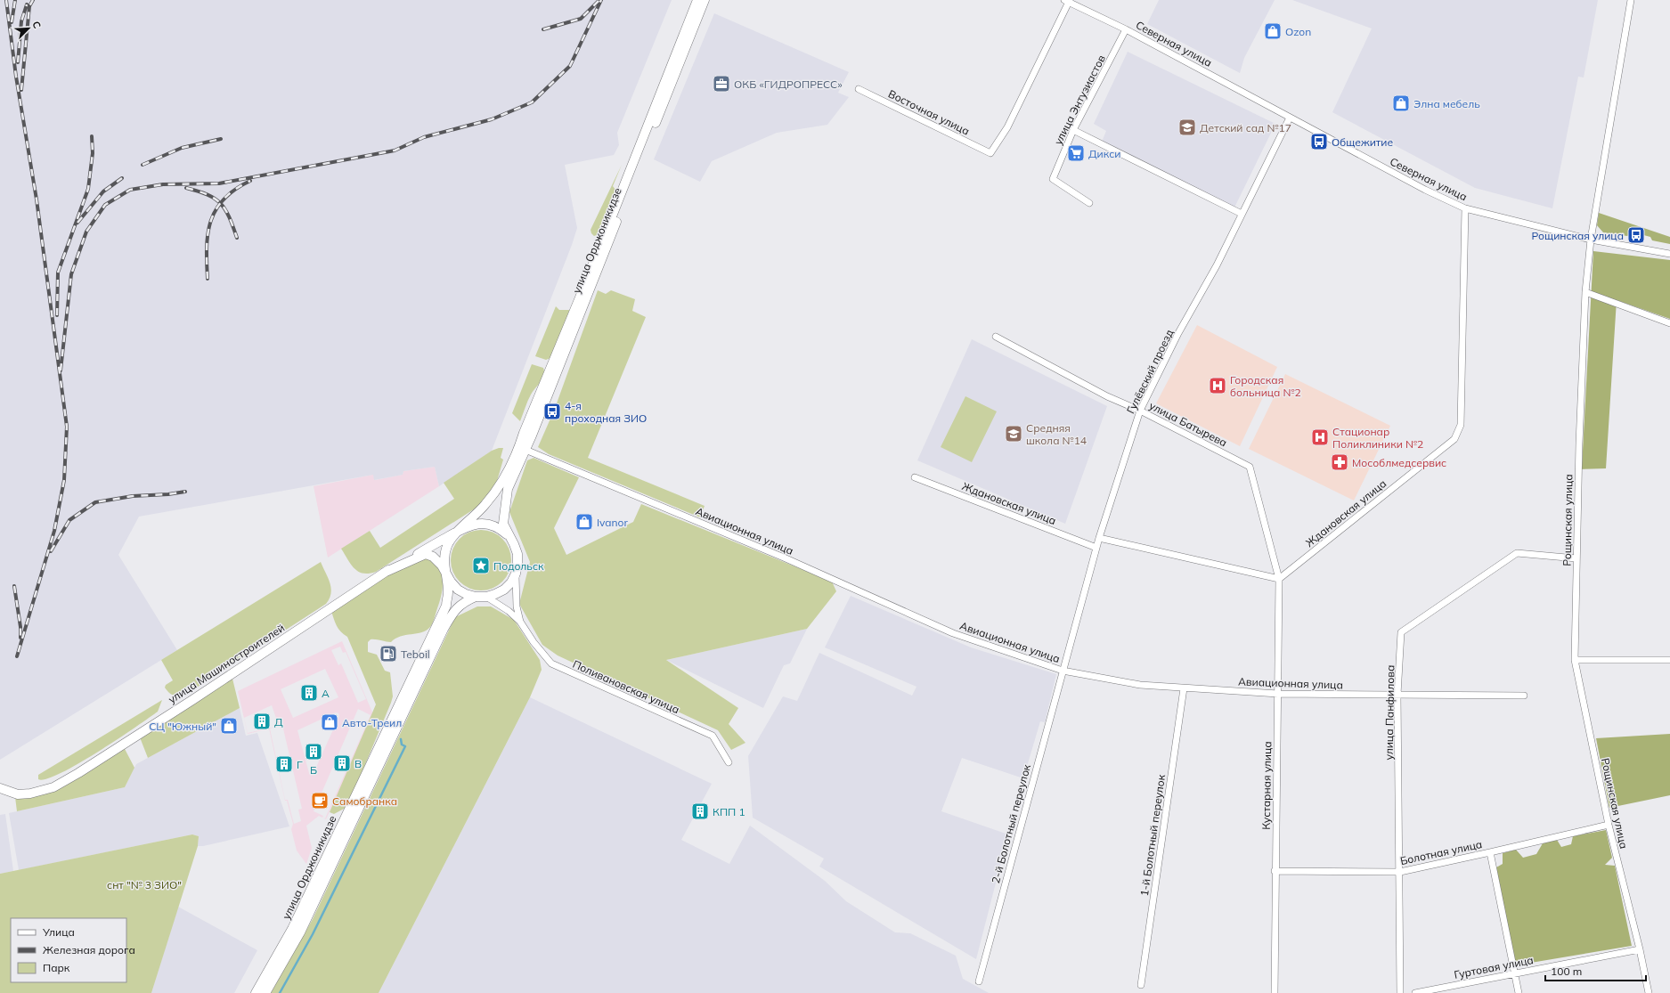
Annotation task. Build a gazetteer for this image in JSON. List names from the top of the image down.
{
  "streets": {
    "main road": ["улица Орджоникидзе", "улица Машиностроителей"],
    "street": [
      "Северная улица",
      "улица Энтузиастов",
      "Восточная улица",
      "Гулёвский проезд",
      "улица Батырева",
      "Ждановская улица",
      "Рощинская улица",
      "Авиационная улица",
      "Поливановская улица",
      "улица Панфилова",
      "Кустарная улица",
      "2-й Болотный переулок",
      "1-й Болотный переулок",
      "Болотная улица",
      "Гуртовая улица"
    ]
  },
  "crossings": [
    ["Северная улица", "улица Энтузиастов"],
    ["Северная улица", "Восточная улица"],
    ["Северная улица", "Гулёвский проезд"],
    ["Северная улица", "Ждановская улица"],
    ["Северная улица", "Рощинская улица"],
    ["улица Орджоникидзе", "Авиационная улица"],
    ["улица Орджоникидзе", "улица Машиностроителей"],
    ["Гулёвский проезд", "улица Батырева"],
    ["Гулёвский проезд", "Ждановская улица"],
    ["Гулёвский проезд", "Авиационная улица"],
    ["Гулёвский проезд", "2-й Болотный переулок"],
    ["улица Батырева", "Ждановская улица"],
    ["улица Батырева", "Кустарная улица"],
    ["Ждановская улица", "Кустарная улица"],
    ["Рощинская улица", "улица Панфилова"],
    ["Рощинская улица", "Болотная улица"],
    ["Рощинская улица", "Гуртовая улица"],
    ["Авиационная улица", "улица Панфилова"],
    ["Авиационная улица", "Кустарная улица"],
    ["Авиационная улица", "2-й Болотный переулок"],
    ["Авиационная улица", "1-й Болотный переулок"],
    ["улица Панфилова", "Болотная улица"],
    ["Кустарная улица", "Болотная улица"]
  ],
  "parks": ["снт \"№ 3 ЗИО\""],
  "places": {
    "shop": [
      "Ozon",
      "Элна мебель",
      "Ivanor",
      "Авто-Треил",
      "СЦ \"Южный\""
    ],
    "office": ["ОКБ «ГИДРОПРЕСС»"],
    "school or university": ["Детский сад №17", "Средняя школа №14"],
    "bus stop": ["Общежитие", "Рощинская улица", "4-я проходная ЗИО"],
    "supermarket": ["Дикси"],
    "hospital": ["Городская больница №2", "Стационар Поликлиники №2"],
    "pharmacy": ["Мособлмедсервис"],
    "place": ["Подольск"],
    "fuel station": ["Teboil"],
    "building": [
      "А",
      "Д",
      "Б",
      "В",
      "Г",
      "КПП 1"
    ],
    "cafe": ["Самобранка"]
  },
  "legend": ["Улица", "Железная дорога", "Парк"],
  "scale_bar": "100 m",
  "north": "top right"
}
